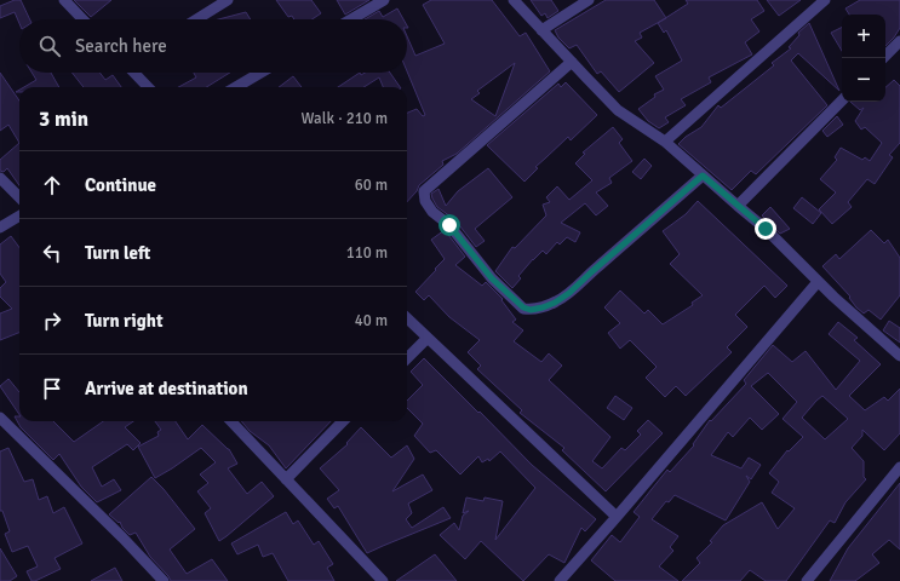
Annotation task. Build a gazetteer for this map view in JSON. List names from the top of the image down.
{
  "page": {
    "map_buttons": ["+", "−"],
    "search": "Search here",
    "heading": ["3 min", "Walk · 210 m"],
    "list": [
      ["Continue", "60 m"],
      ["Turn left", "110 m"],
      ["Turn right", "40 m"],
      "Arrive at destination"
    ]
  }
}
